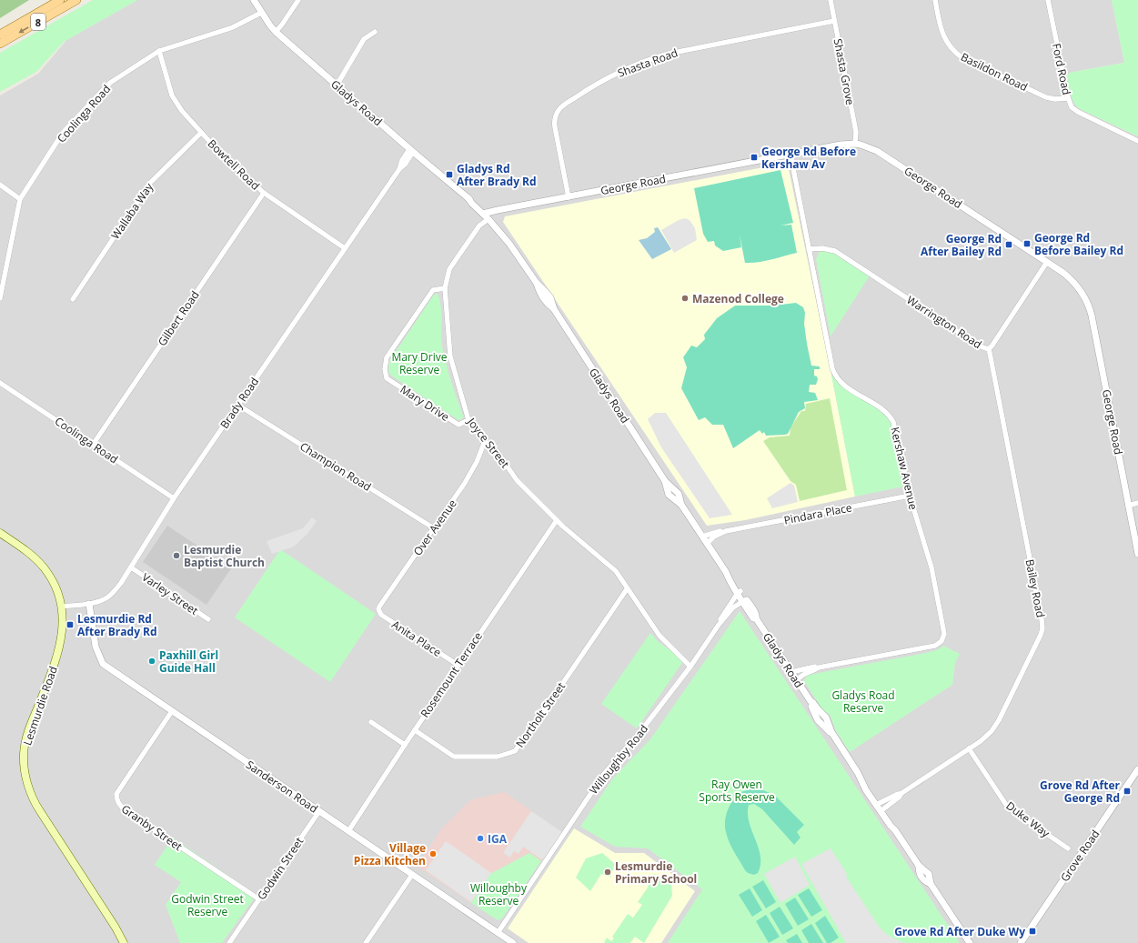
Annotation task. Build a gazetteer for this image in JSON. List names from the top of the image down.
{
  "streets": {
    "main road": ["8", "Lesmurdie Road"],
    "street": [
      "Shasta Road",
      "Ford Road",
      "Shasta Grove",
      "Basildon Road",
      "Gladys Road",
      "Coolinga Road",
      "Bowtell Road",
      "George Road",
      "Wallaba Way",
      "Gilbert Road",
      "Warrington Road",
      "Brady Road",
      "Mary Drive",
      "Joyce Street",
      "Champion Road",
      "Kershaw Avenue",
      "Pindara Place",
      "Over Avenue",
      "Bailey Road",
      "Varley Street",
      "Anita Place",
      "Rosemount Terrace",
      "Northolt Street",
      "Willoughby Road",
      "Sanderson Road",
      "Duke Way",
      "Granby Street",
      "Grove Road",
      "Godwin Street"
    ]
  },
  "crossings": [
    ["Shasta Road", "Shasta Grove"],
    ["Shasta Road", "George Road"],
    ["Ford Road", "Basildon Road"],
    ["Shasta Grove", "George Road"],
    ["Gladys Road", "Coolinga Road"],
    ["Gladys Road", "George Road"],
    ["Gladys Road", "Brady Road"],
    ["Gladys Road", "Joyce Street"],
    ["Gladys Road", "Kershaw Avenue"],
    ["Gladys Road", "Pindara Place"],
    ["Gladys Road", "Bailey Road"],
    ["Gladys Road", "Willoughby Road"],
    ["Coolinga Road", "Bowtell Road"],
    ["Coolinga Road", "Gilbert Road"],
    ["Coolinga Road", "Brady Road"],
    ["Bowtell Road", "Wallaba Way"],
    ["Bowtell Road", "Gilbert Road"],
    ["Bowtell Road", "Brady Road"],
    ["George Road", "Warrington Road"],
    ["George Road", "Joyce Street"],
    ["George Road", "Kershaw Avenue"],
    ["Warrington Road", "Kershaw Avenue"],
    ["Warrington Road", "Bailey Road"],
    ["Brady Road", "Champion Road"],
    ["Brady Road", "Varley Street"],
    ["Brady Road", "Lesmurdie Road"],
    ["Brady Road", "Sanderson Road"],
    ["Mary Drive", "Joyce Street"],
    ["Joyce Street", "Over Avenue"],
    ["Joyce Street", "Rosemount Terrace"],
    ["Joyce Street", "Northolt Street"],
    ["Joyce Street", "Willoughby Road"],
    ["Champion Road", "Over Avenue"],
    ["Kershaw Avenue", "Pindara Place"],
    ["Over Avenue", "Anita Place"],
    ["Bailey Road", "Duke Way"],
    ["Anita Place", "Rosemount Terrace"],
    ["Rosemount Terrace", "Northolt Street"],
    ["Rosemount Terrace", "Sanderson Road"],
    ["Willoughby Road", "Sanderson Road"],
    ["Sanderson Road", "Granby Street"],
    ["Sanderson Road", "Godwin Street"],
    ["Granby Street", "Godwin Street"]
  ],
  "parks": [
    "Mary Drive Reserve",
    "Gladys Road Reserve",
    "Ray Owen Sports Reserve",
    "Willoughby Reserve",
    "Godwin Street Reserve"
  ],
  "places": {
    "transit": [
      "George Rd Before Kershaw Av",
      "Gladys Rd After Brady Rd",
      "George Rd Before Bailey Rd",
      "George Rd After Bailey Rd",
      "Lesmurdie Rd After Brady Rd",
      "Grove Rd After George Rd",
      "Grove Rd After Duke Wy"
    ],
    "other": [
      "Mazenod College",
      "Lesmurdie Baptist Church",
      "Paxhill Girl Guide Hall",
      "IGA",
      "Village Pizza Kitchen",
      "Lesmurdie Primary School"
    ]
  }
}
